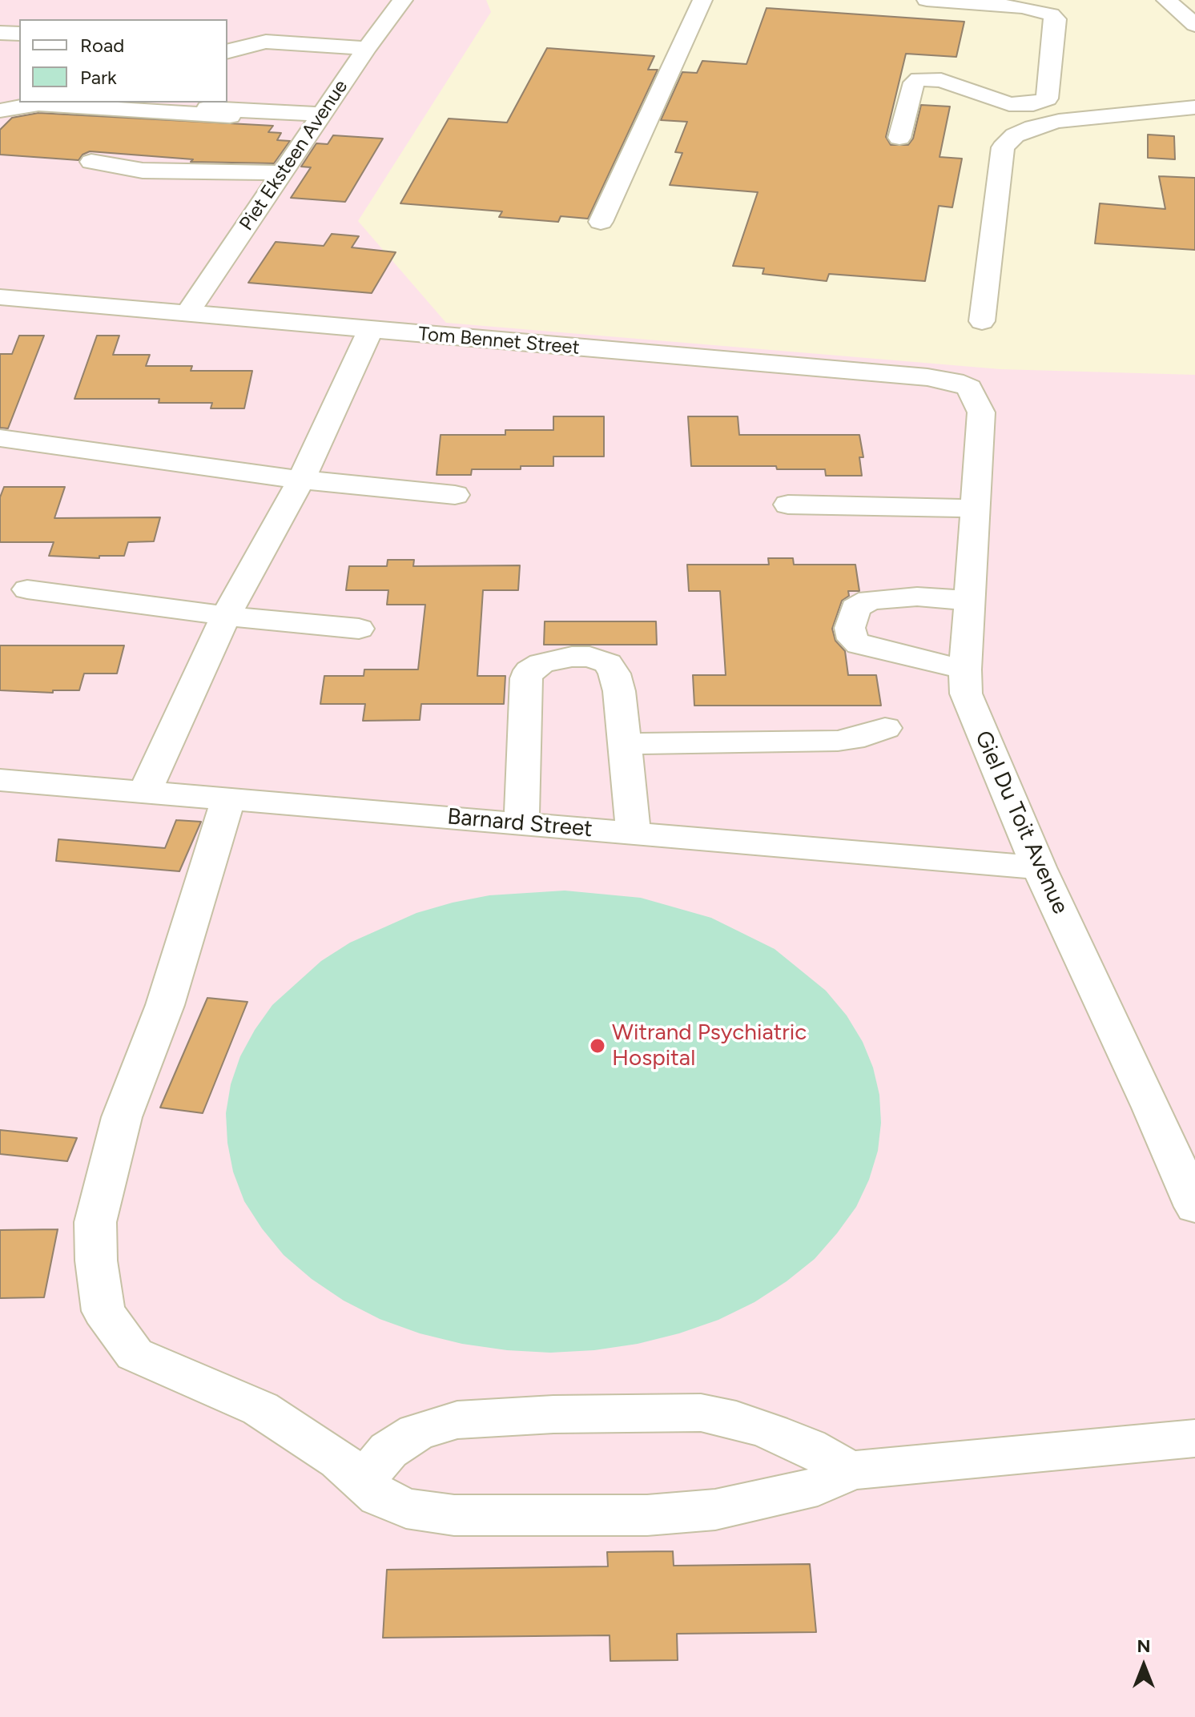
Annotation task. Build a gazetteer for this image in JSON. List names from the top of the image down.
{
  "streets": {
    "street": [
      "Piet Eksteen Avenue",
      "Tom Bennet Street",
      "Giel Du Toit Avenue",
      "Barnard Street"
    ]
  },
  "crossings": [
    ["Piet Eksteen Avenue", "Tom Bennet Street"],
    ["Tom Bennet Street", "Giel Du Toit Avenue"],
    ["Giel Du Toit Avenue", "Barnard Street"]
  ],
  "places": ["Witrand Psychiatric Hospital"],
  "legend": ["Road", "Park"],
  "north": "top"
}
